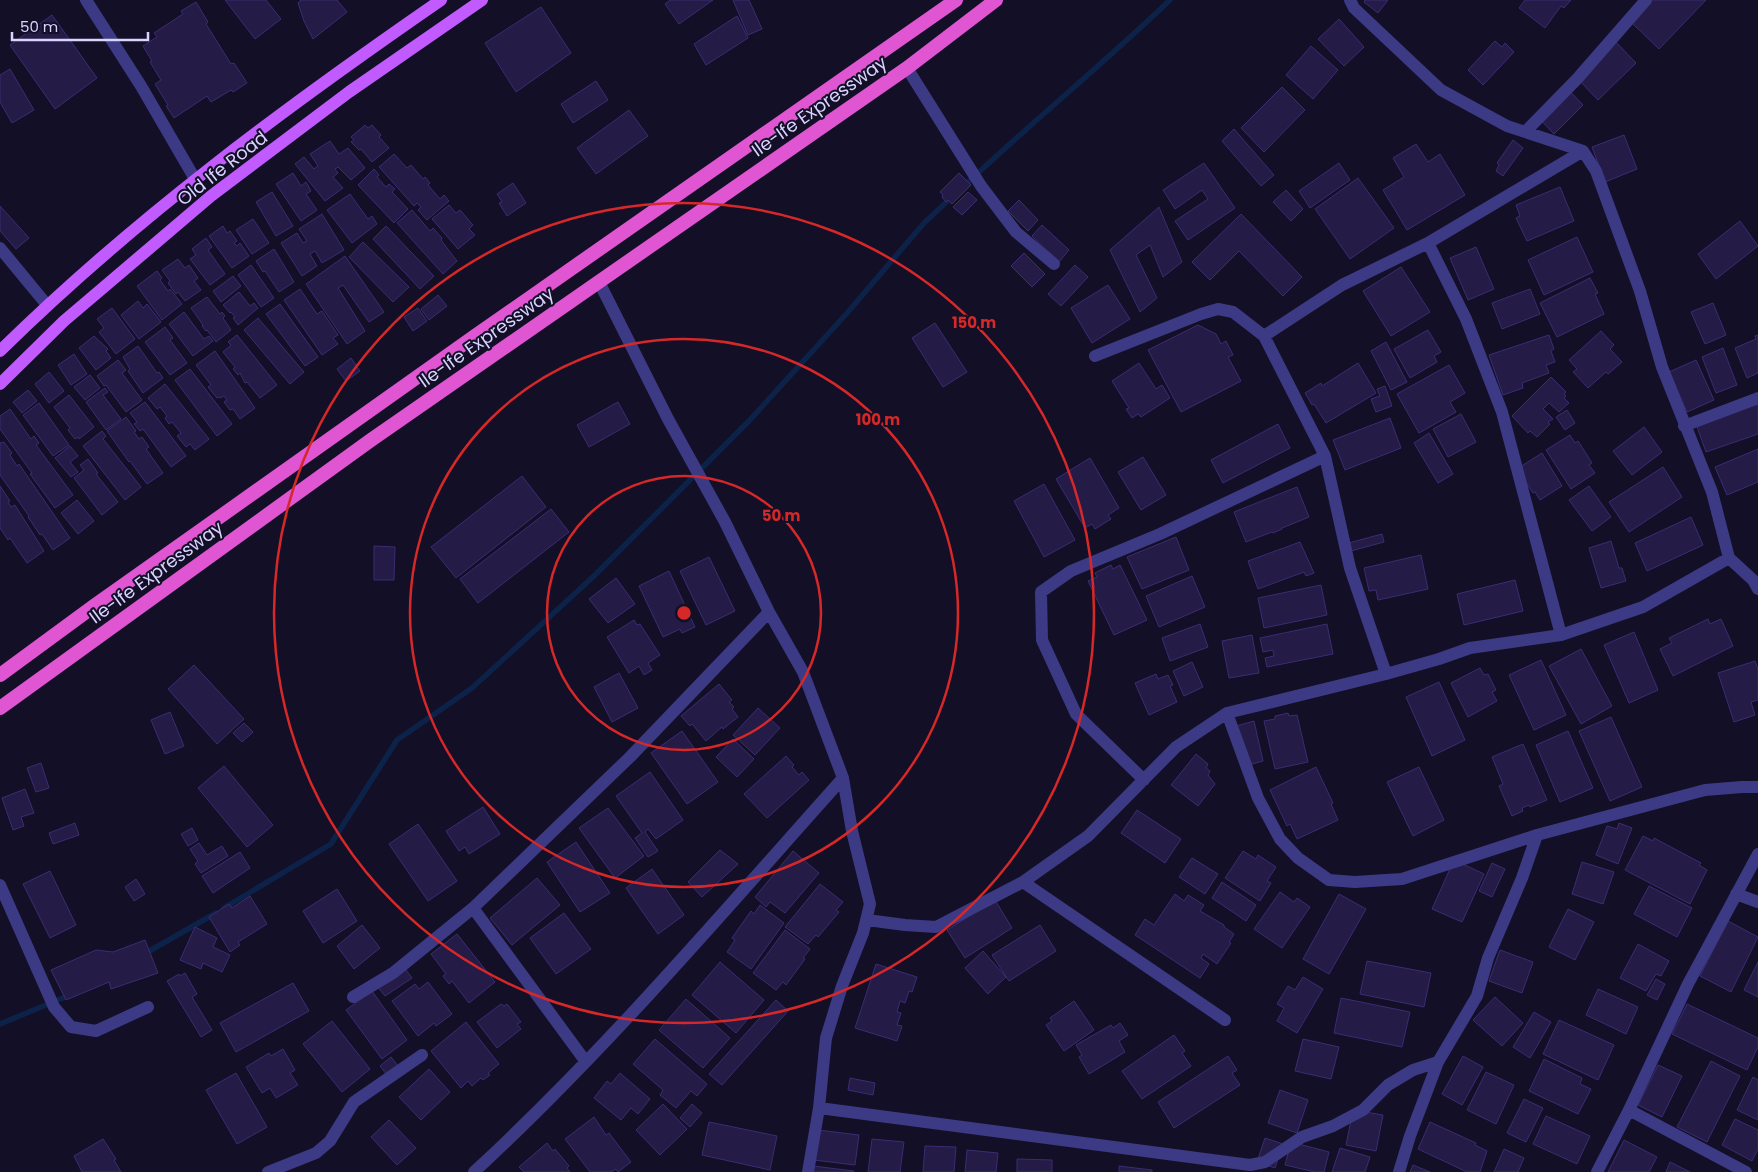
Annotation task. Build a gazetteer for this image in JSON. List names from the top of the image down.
{
  "streets": {
    "highway": ["Ile-Ife Expressway"],
    "main road": ["Old Ife Road"]
  },
  "scale_bar": "50 m",
  "rings": ["150 m", "100 m", "50 m"]
}
